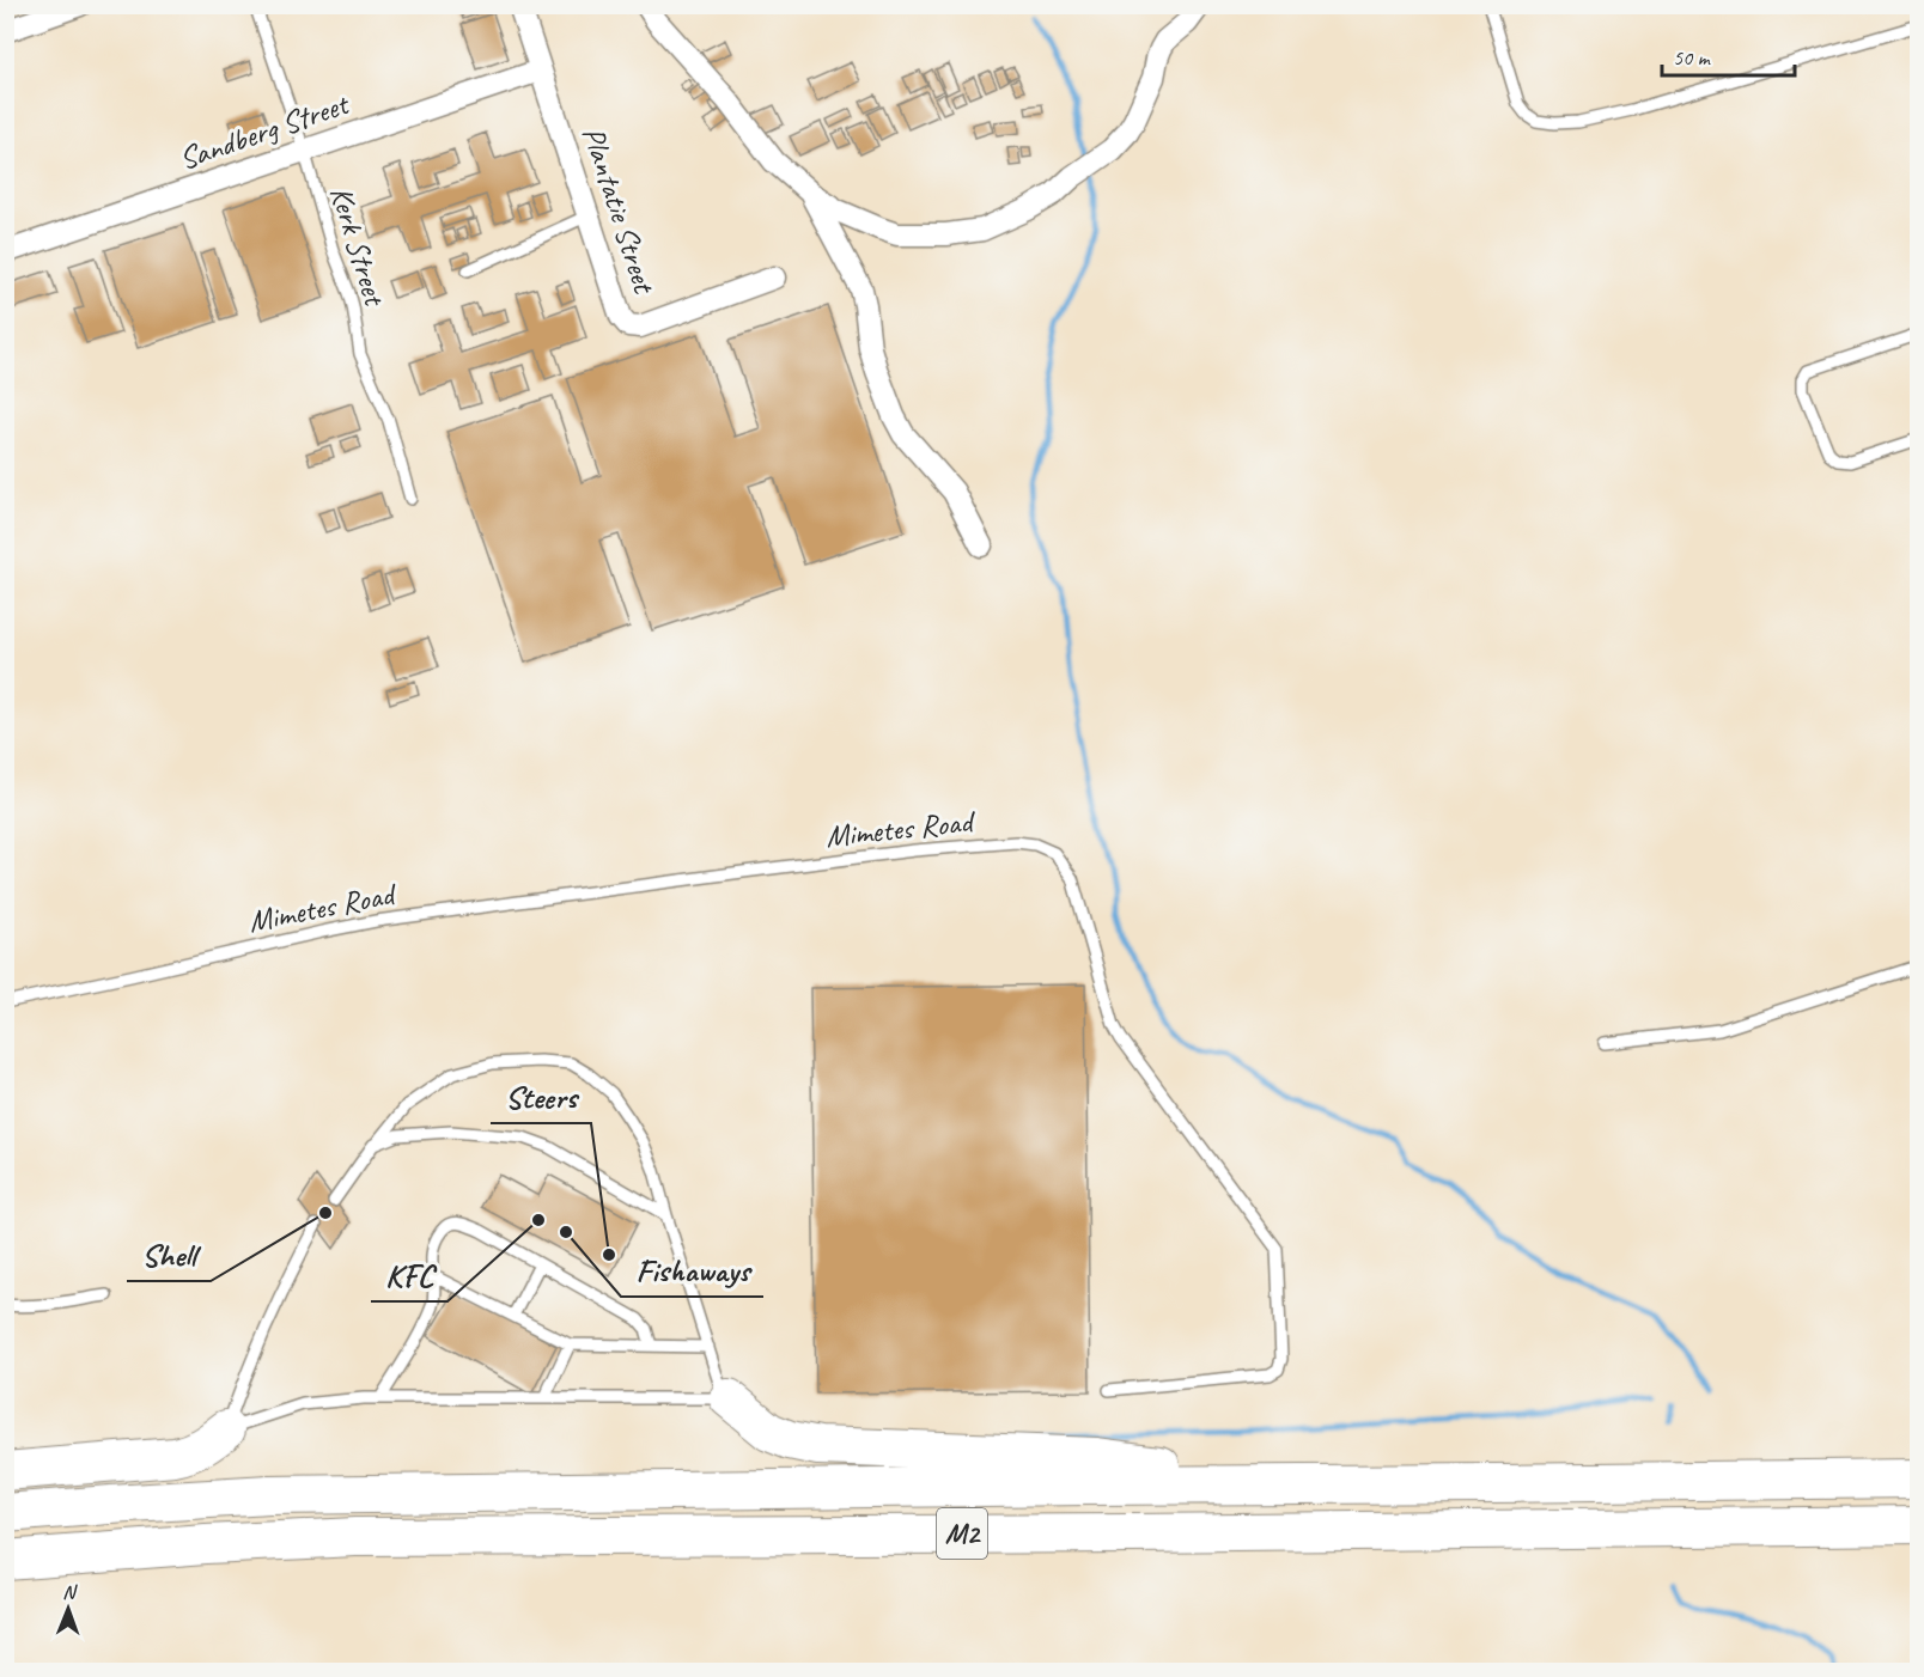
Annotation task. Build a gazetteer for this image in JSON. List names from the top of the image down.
{
  "streets": {
    "highway": ["M2"],
    "street": ["Sandberg Street", "Plantatie Street"],
    "lane": ["Kerk Street", "Mimetes Road"]
  },
  "crossings": [
    ["Sandberg Street", "Plantatie Street"],
    ["Sandberg Street", "Kerk Street"]
  ],
  "places": [
    "Shell",
    "KFC",
    "Fishaways",
    "Steers"
  ],
  "scale_bar": "50 m",
  "north": "top"
}
